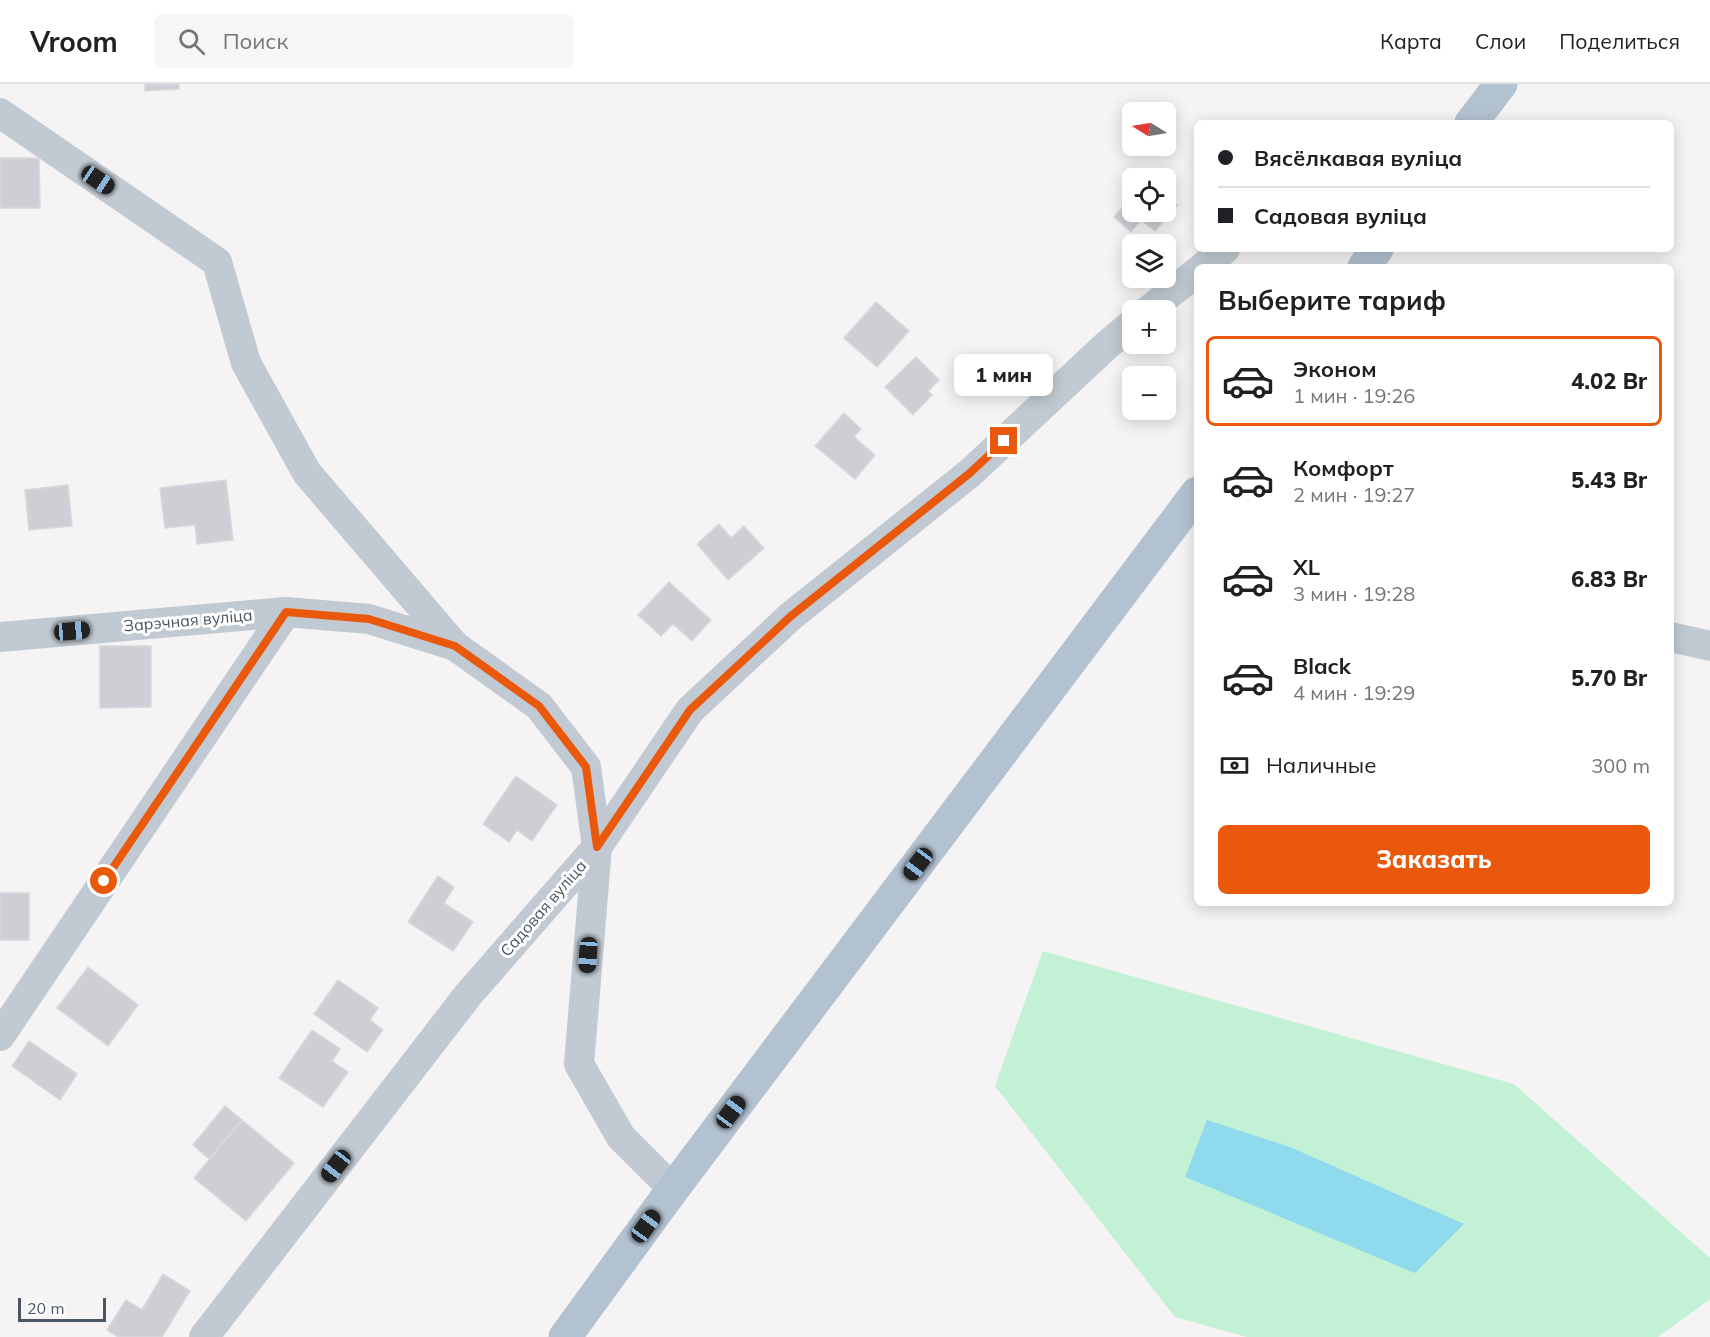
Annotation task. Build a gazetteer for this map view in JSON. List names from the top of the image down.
{
  "streets": {
    "street": ["Зарэчная вуліца", "Садовая вуліца"]
  },
  "crossings": [
    ["Зарэчная вуліца", "Садовая вуліца"]
  ],
  "scale_bar": "20 m",
  "north": "left",
  "page": {
    "header": "Vroom",
    "search": "Поиск",
    "nav": ["Карта", "Слои", "Поделиться"],
    "map_buttons": ["+", "−"],
    "banner": ["Вясёлкавая вуліца", "Садовая вуліца"],
    "heading": "Выберите тариф",
    "list": [
      {
        "name": "Эконом",
        "note": "1 мин · 19:26",
        "value": "4.02 Br"
      },
      {
        "name": "Комфорт",
        "note": "2 мин · 19:27",
        "value": "5.43 Br"
      },
      {
        "name": "XL",
        "note": "3 мин · 19:28",
        "value": "6.83 Br"
      },
      {
        "name": "Black",
        "note": "4 мин · 19:29",
        "value": "5.70 Br"
      }
    ],
    "bubble": "1 мин",
    "pay": ["Наличные", "300 m"],
    "buttons": "Заказать",
    "scale": "20 m"
  }
}
